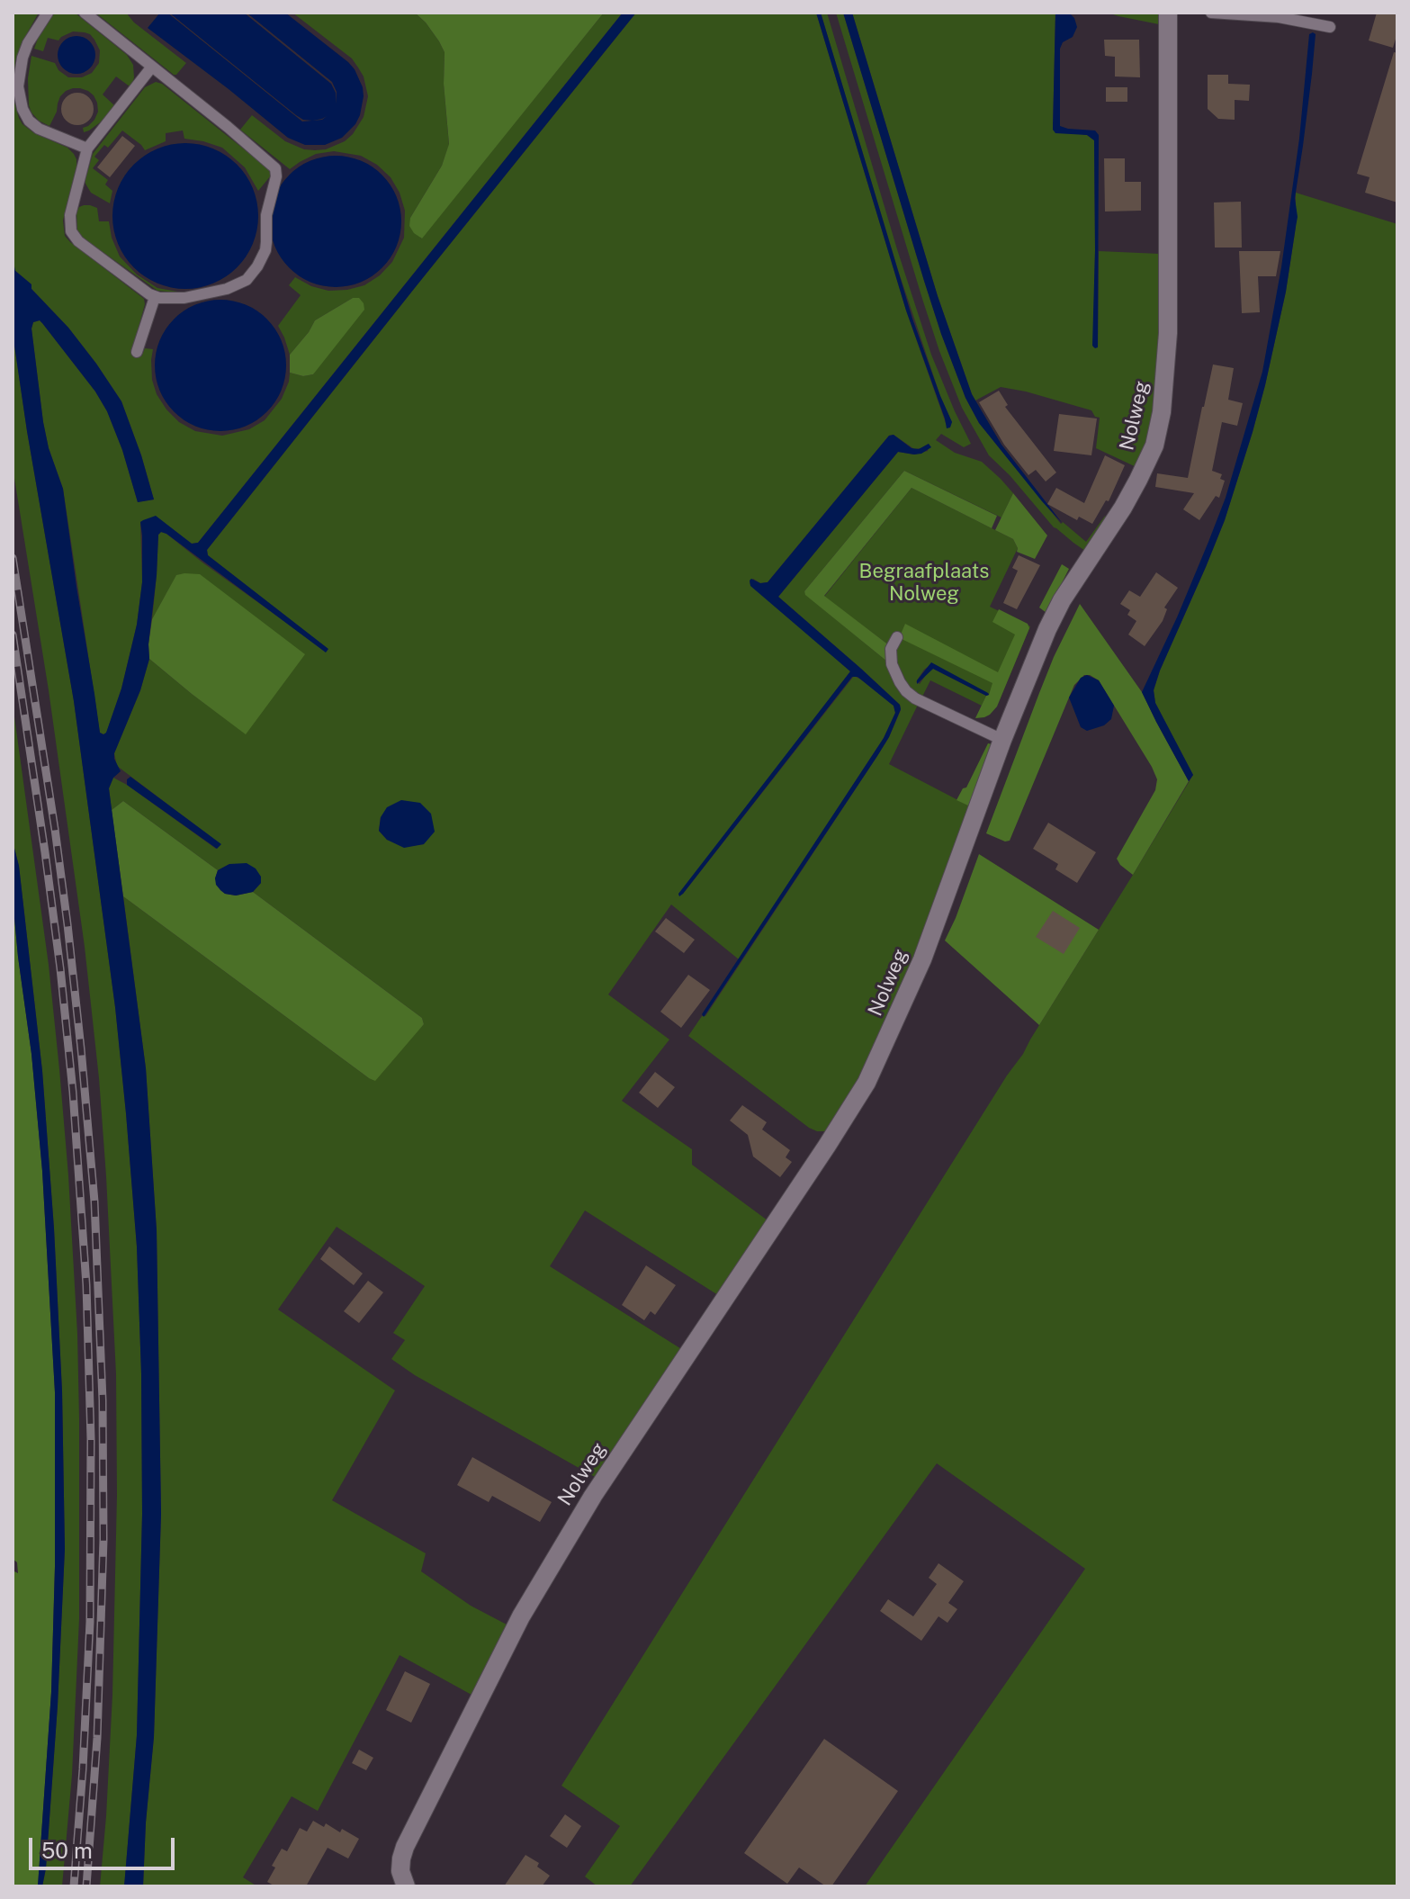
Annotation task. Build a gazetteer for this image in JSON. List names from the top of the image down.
{
  "streets": {
    "street": ["Nolweg"]
  },
  "parks": ["Begraafplaats Nolweg"],
  "scale_bar": "50 m"
}
